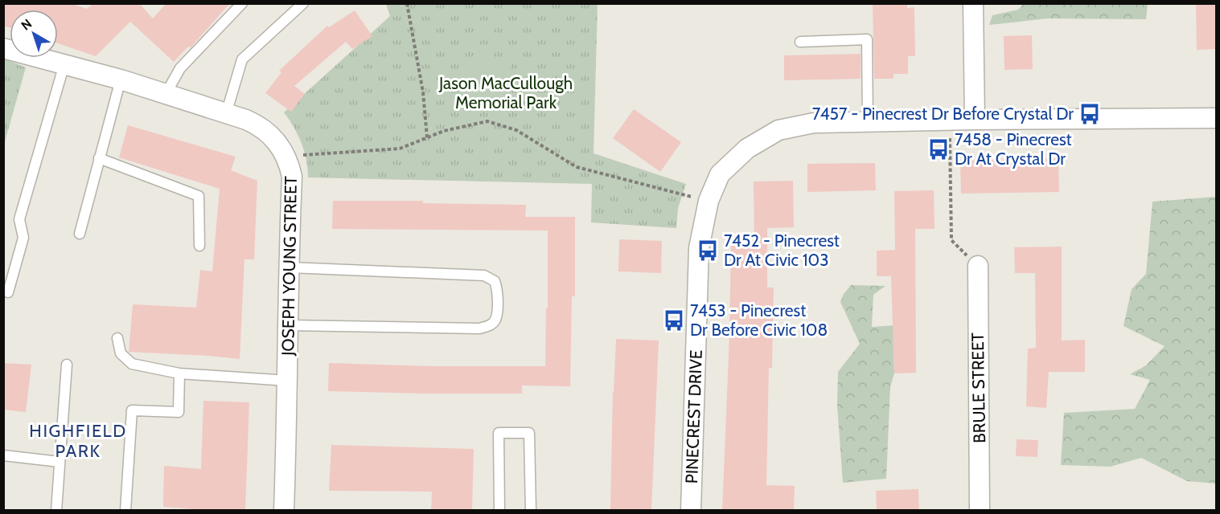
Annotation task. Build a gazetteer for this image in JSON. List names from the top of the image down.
{
  "streets": {
    "street": ["JOSEPH YOUNG STREET", "BRULE STREET", "PINECREST DRIVE"]
  },
  "districts": ["HIGHFIELD PARK"],
  "parks": ["Jason MacCullough Memorial Park"],
  "places": {
    "bus stop": [
      "7457 - Pinecrest Dr Before Crystal Dr",
      "7458 - Pinecrest Dr At Crystal Dr",
      "7452 - Pinecrest Dr At Civic 103",
      "7453 - Pinecrest Dr Before Civic 108"
    ]
  },
  "north": "top left"
}
